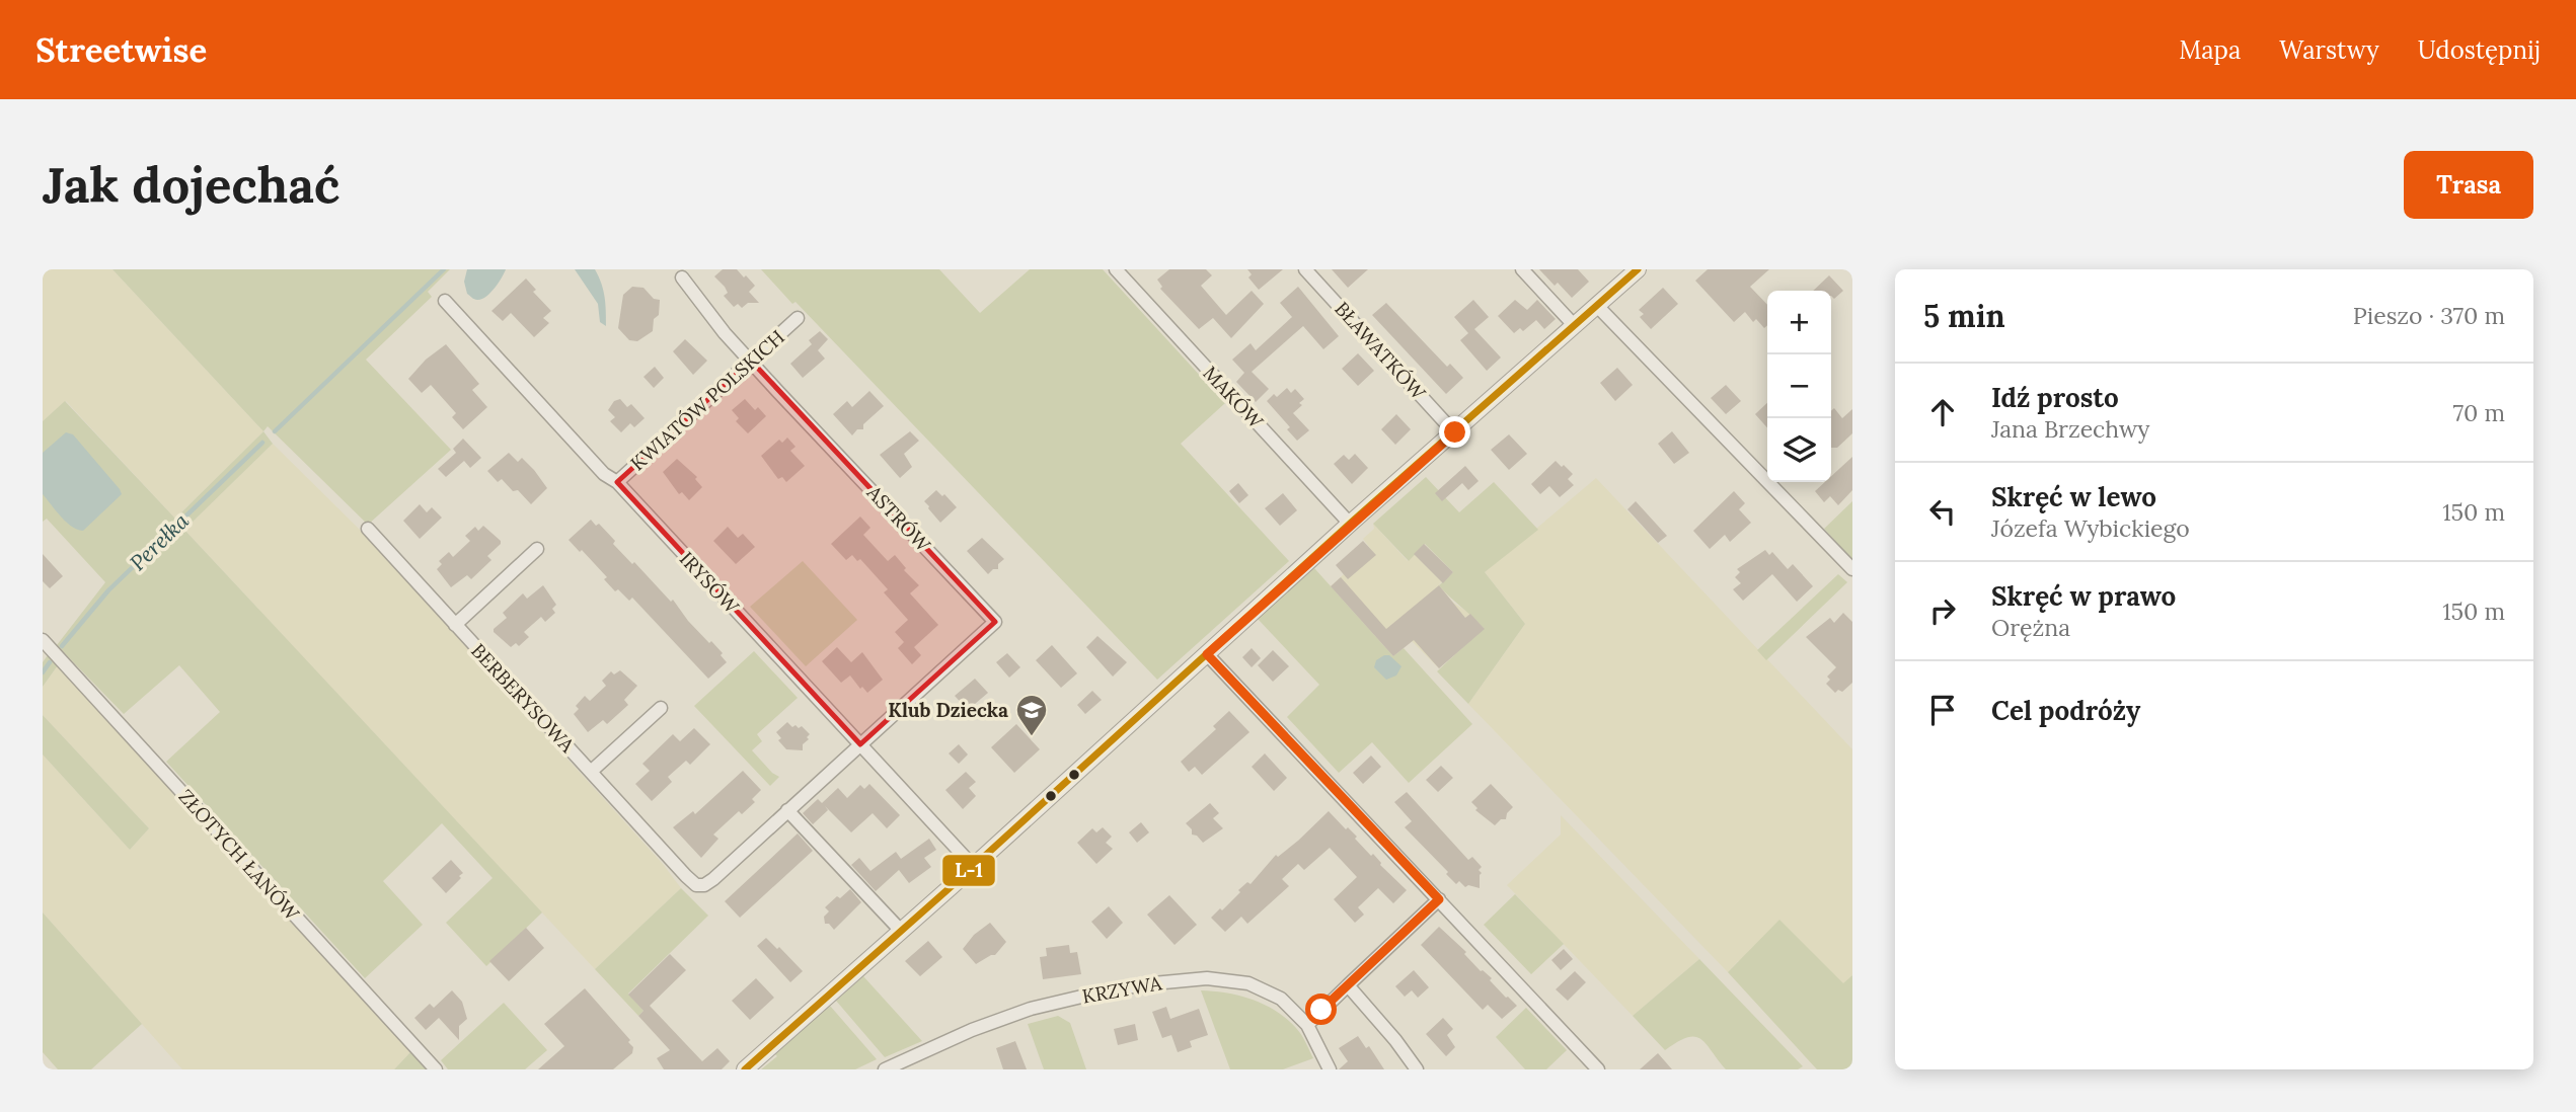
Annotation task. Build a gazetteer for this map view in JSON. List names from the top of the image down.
{
  "streets": {
    "street": [
      "BŁAWATKÓW",
      "MAKÓW",
      "KWIATÓW POLSKICH",
      "ASTRÓW",
      "IRYSÓW",
      "BERBERYSOWA",
      "ZŁOTYCH ŁANÓW",
      "KRZYWA"
    ]
  },
  "crossings": [
    ["KWIATÓW POLSKICH", "ASTRÓW"],
    ["KWIATÓW POLSKICH", "IRYSÓW"],
    ["ASTRÓW", "IRYSÓW"]
  ],
  "water": ["Perełka"],
  "places": {
    "school or university": ["Klub Dziecka"]
  },
  "lines": ["transit line L-1"],
  "page": {
    "header": "Streetwise",
    "nav": ["Mapa", "Warstwy", "Udostępnij"],
    "buttons": "Trasa",
    "title": "Jak dojechać",
    "heading": ["5 min", "Pieszo · 370 m"],
    "map_buttons": ["+", "−"],
    "list": [
      ["Idź prosto", "Jana Brzechwy", "70 m"],
      ["Skręć w lewo", "Józefa Wybickiego", "150 m"],
      ["Skręć w prawo", "Orężna", "150 m"],
      "Cel podróży"
    ]
  }
}
